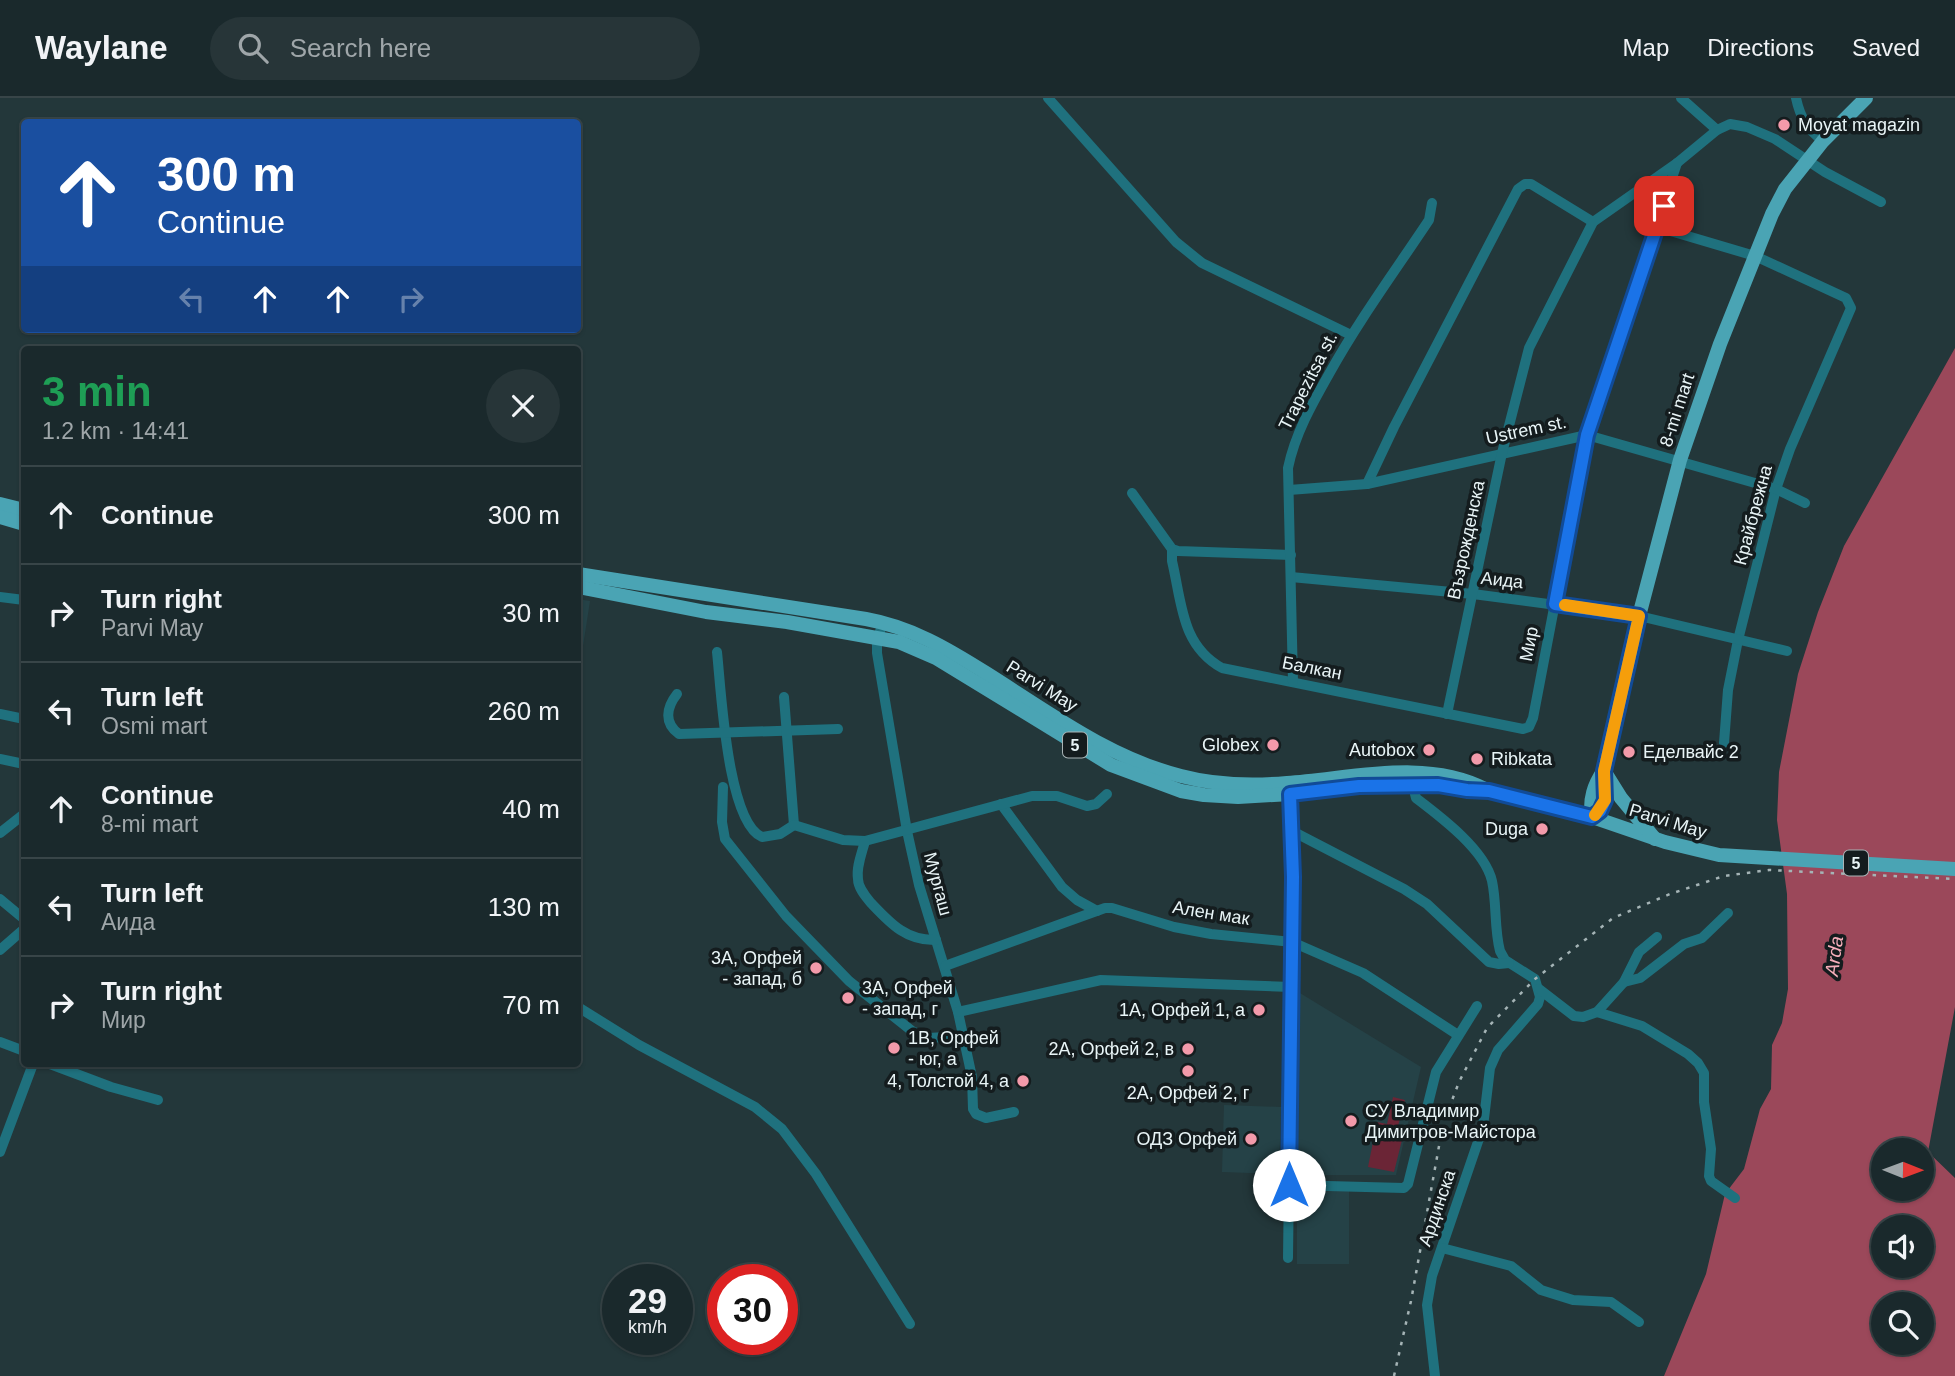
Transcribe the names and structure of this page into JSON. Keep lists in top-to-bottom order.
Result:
{
  "streets": {
    "main road": ["8-mi mart", "Parvi May", "5"],
    "street": [
      "Trapezitsa st.",
      "Ustrem st.",
      "Крайбрежна",
      "Възрожденска",
      "Аида",
      "Мир",
      "Балкан",
      "Мургаш",
      "Ален мак",
      "Ардинска"
    ]
  },
  "crossings": [
    ["Trapezitsa st.", "Ustrem st."],
    ["Trapezitsa st.", "Аида"],
    ["Trapezitsa st.", "Балкан"],
    ["8-mi mart", "Ustrem st."],
    ["8-mi mart", "Крайбрежна"],
    ["8-mi mart", "Аида"],
    ["Ustrem st.", "Крайбрежна"],
    ["Ustrem st.", "Възрожденска"],
    ["Ustrem st.", "Мир"],
    ["Крайбрежна", "Аида"],
    ["Възрожденска", "Аида"],
    ["Възрожденска", "Балкан"],
    ["Аида", "Мир"],
    ["Мир", "Балкан"],
    ["Parvi May", "Мургаш"],
    ["Мургаш", "Ален мак"]
  ],
  "water": ["Arda"],
  "places": [
    "Moyat magazin",
    "Globex",
    "Autobox",
    "Еделвайс 2",
    "Ribkata",
    "Duga",
    "3А, Орфей - запад, б",
    "3А, Орфей - запад, г",
    "1А, Орфей 1, а",
    "1В, Орфей - юг, а",
    "2А, Орфей 2, в",
    "2А, Орфей 2, г",
    "4, Толстой 4, а",
    "СУ Владимир Димитров-Майстора",
    "ОДЗ Орфей"
  ],
  "north": "right",
  "page": {
    "header": "Waylane",
    "search": "Search here",
    "nav": ["Map", "Directions", "Saved"],
    "turn": ["300 m", "Continue"],
    "heading": ["3 min", "1.2 km · 14:41"],
    "list": [
      {
        "name": "Continue",
        "value": "300 m"
      },
      {
        "name": "Turn right",
        "note": "Parvi May",
        "value": "30 m"
      },
      {
        "name": "Turn left",
        "note": "Osmi mart",
        "value": "260 m"
      },
      {
        "name": "Continue",
        "note": "8-mi mart",
        "value": "40 m"
      },
      {
        "name": "Turn left",
        "note": "Аида",
        "value": "130 m"
      },
      {
        "name": "Turn right",
        "note": "Мир",
        "value": "70 m"
      }
    ],
    "speed": "29 km/h",
    "limit": "30"
  }
}
